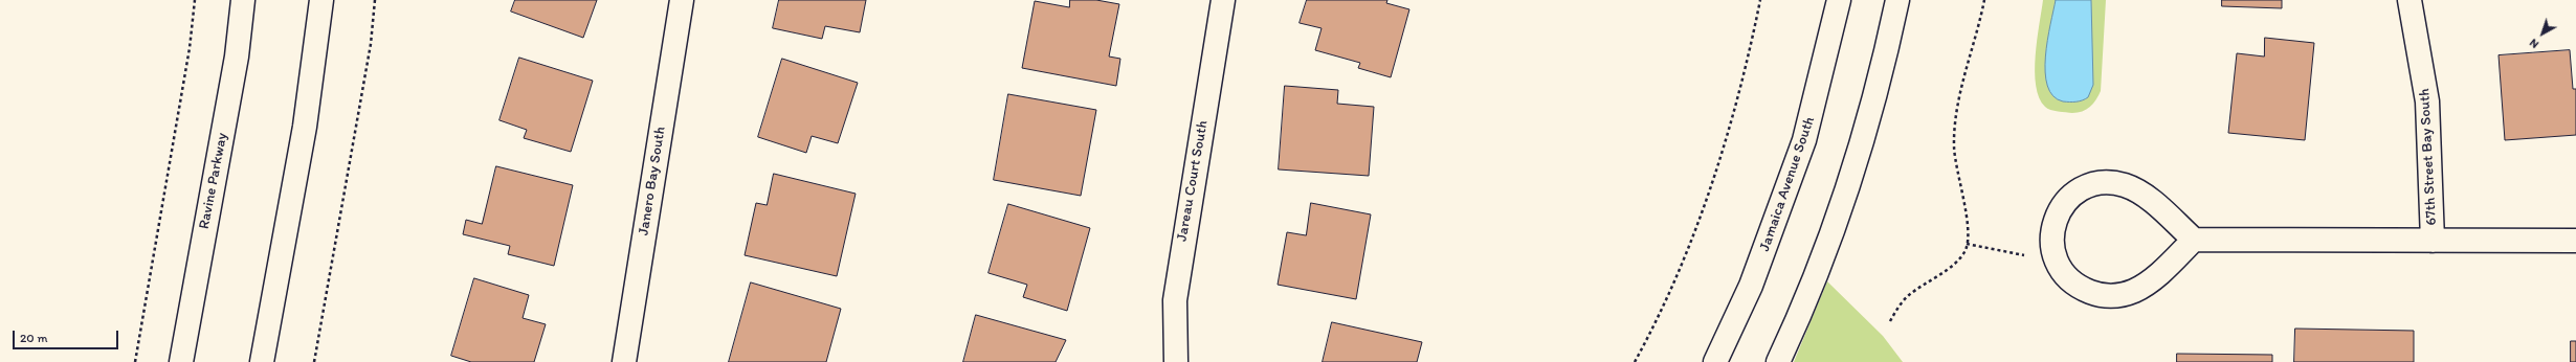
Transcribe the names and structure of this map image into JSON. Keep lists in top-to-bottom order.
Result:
{
  "streets": {
    "street": [
      "67th Street Bay South",
      "Ravine Parkway",
      "Janero Bay South",
      "Jareau Court South",
      "Jamaica Avenue South"
    ]
  },
  "scale_bar": "20 m",
  "north": "bottom left"
}
